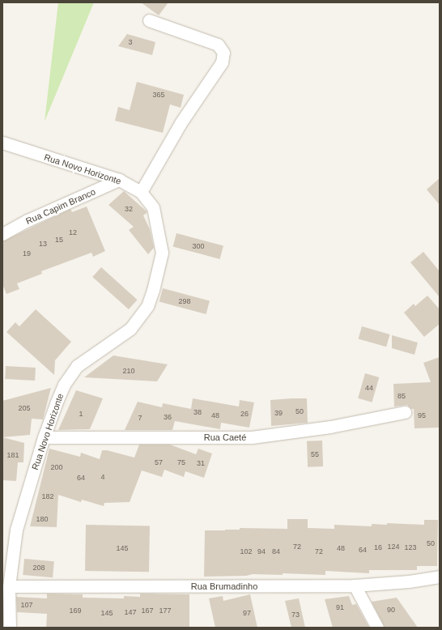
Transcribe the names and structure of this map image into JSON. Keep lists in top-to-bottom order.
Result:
{
  "streets": {
    "street": [
      "Rua Novo Horizonte",
      "Rua Capim Branco",
      "Rua Caeté",
      "Rua Brumadinho"
    ]
  },
  "crossings": [
    ["Rua Novo Horizonte", "Rua Capim Branco"],
    ["Rua Novo Horizonte", "Rua Caeté"],
    ["Rua Novo Horizonte", "Rua Brumadinho"]
  ],
  "house_numbers": [
    "3",
    "365",
    "32",
    "12",
    "15",
    "13",
    "300",
    "19",
    "298",
    "210",
    "44",
    "85",
    "205",
    "50",
    "38",
    "39",
    "1",
    "26",
    "48",
    "95",
    "36",
    "7",
    "55",
    "181",
    "57",
    "75",
    "31",
    "200",
    "4",
    "64",
    "182",
    "180",
    "50",
    "72",
    "124",
    "16",
    "123",
    "145",
    "48",
    "64",
    "102",
    "94",
    "84",
    "72",
    "208",
    "107",
    "91",
    "90",
    "169",
    "167",
    "177",
    "147",
    "145",
    "97",
    "73"
  ]
}
